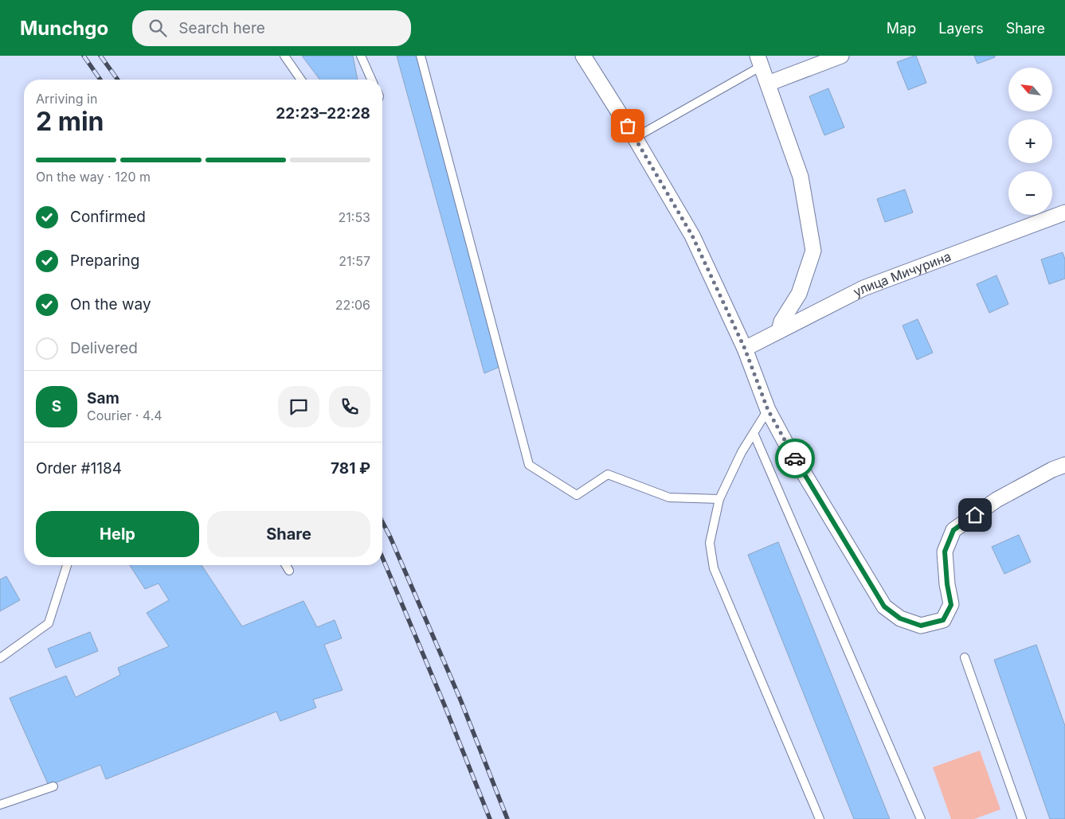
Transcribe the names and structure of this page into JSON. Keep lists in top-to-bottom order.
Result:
{
  "streets": {
    "street": ["улица Мичурина"]
  },
  "north": "top left",
  "page": {
    "header": "Munchgo",
    "search": "Search here",
    "nav": ["Map", "Layers", "Share"],
    "map_buttons": ["+", "−"],
    "heading": ["2 min", "Arriving in", "22:23–22:28"],
    "panel": [
      "Sam",
      "Courier · 4.4",
      "Order #1184",
      "781 ₽"
    ],
    "bar": "On the way · 120 m",
    "list": [
      ["Confirmed", "21:53"],
      ["Preparing", "21:57"],
      ["On the way", "22:06"],
      "Delivered"
    ],
    "round": "S",
    "buttons": ["Help", "Share"]
  }
}
